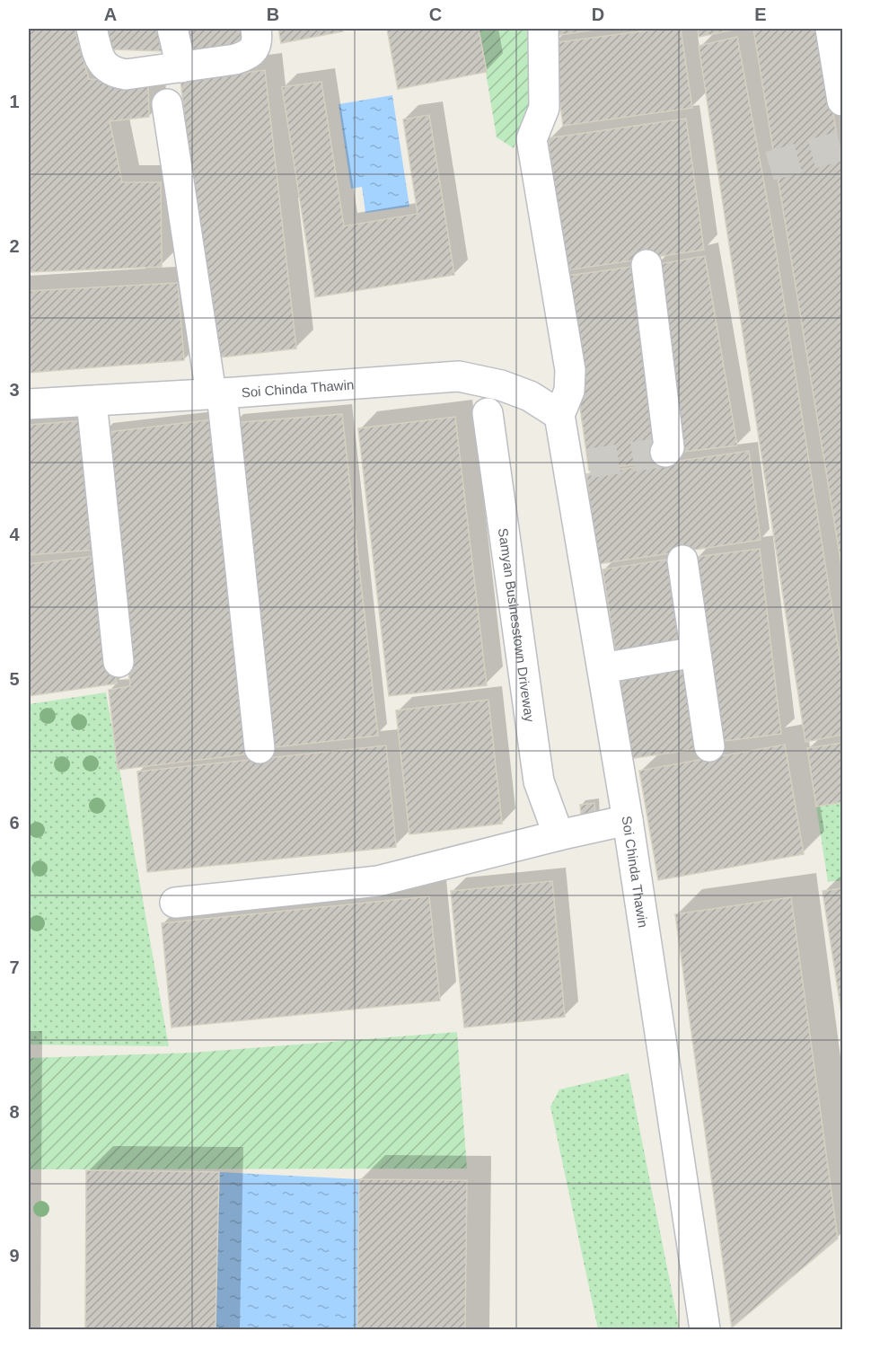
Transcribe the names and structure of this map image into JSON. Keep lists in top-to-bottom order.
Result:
{
  "streets": {
    "street": ["Soi Chinda Thawin", "Samyan Businesstown Driveway"]
  },
  "grid": {
    "columns": [
      "A",
      "B",
      "C",
      "D",
      "E"
    ],
    "rows": [
      "1",
      "2",
      "3",
      "4",
      "5",
      "6",
      "7",
      "8",
      "9"
    ]
  }
}
